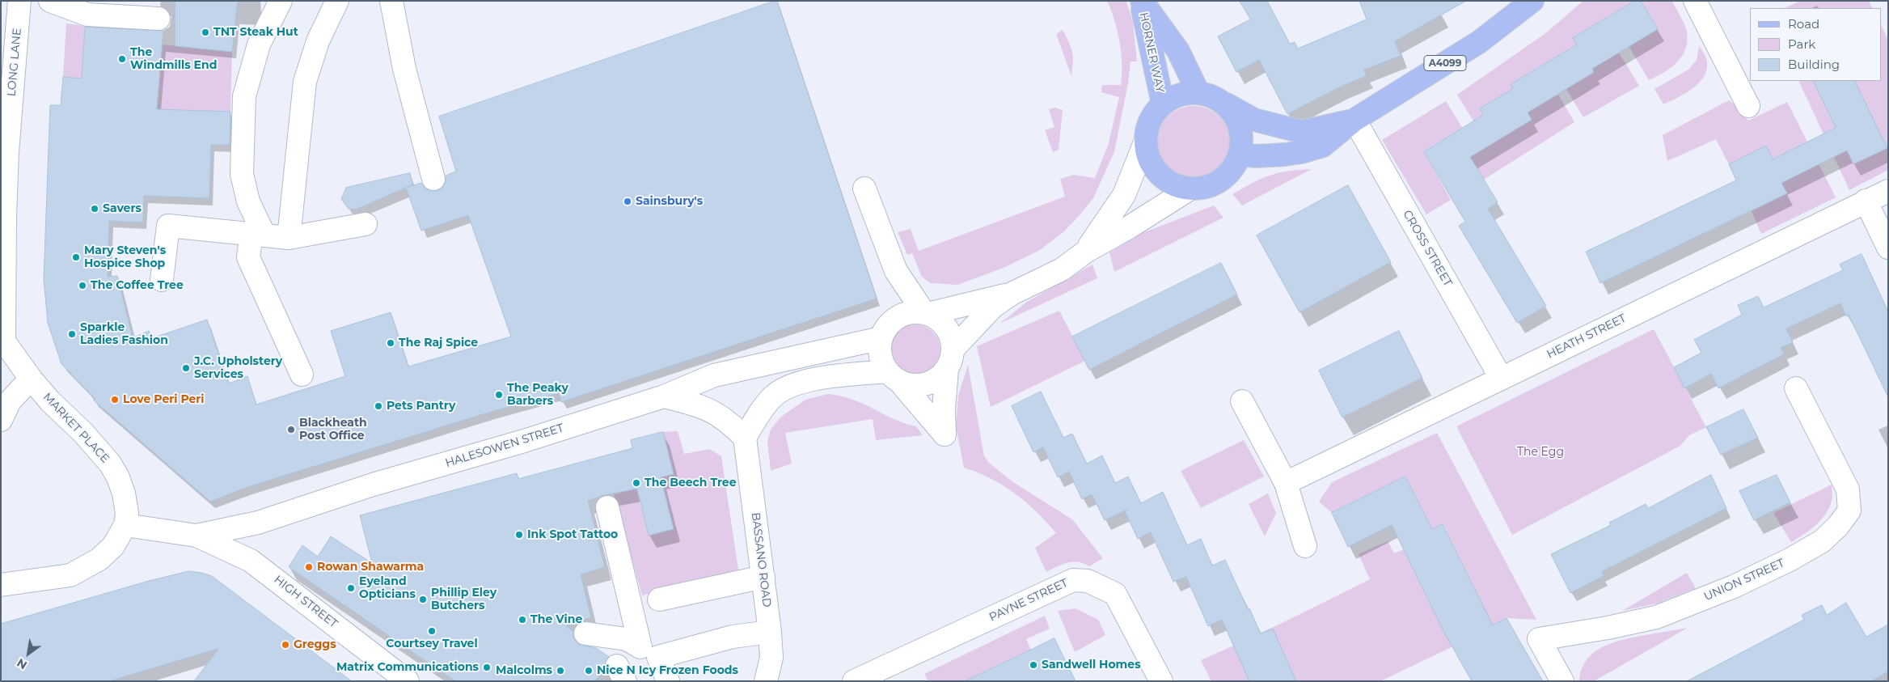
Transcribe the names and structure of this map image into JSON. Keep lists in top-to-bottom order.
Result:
{
  "streets": {
    "main road": ["HORNER WAY", "A4099"],
    "street": [
      "LONG LANE",
      "CROSS STREET",
      "HEATH STREET",
      "MARKET PLACE",
      "HALESOWEN STREET",
      "BASSANO ROAD",
      "UNION STREET",
      "PAYNE STREET",
      "HIGH STREET"
    ]
  },
  "crossings": [
    ["HORNER WAY", "A4099"],
    ["LONG LANE", "MARKET PLACE"],
    ["A4099", "CROSS STREET"],
    ["CROSS STREET", "HEATH STREET"],
    ["MARKET PLACE", "HALESOWEN STREET"],
    ["HALESOWEN STREET", "HIGH STREET"]
  ],
  "parks": ["The Egg"],
  "places": [
    "TNT Steak Hut",
    "The Windmills End",
    "Sainsbury's",
    "Savers",
    "Mary Steven's Hospice Shop",
    "The Coffee Tree",
    "Sparkle Ladies Fashion",
    "The Raj Spice",
    "J.C. Upholstery Services",
    "The Peaky Barbers",
    "Love Peri Peri",
    "Pets Pantry",
    "Blackheath Post Office",
    "The Beech Tree",
    "Ink Spot Tattoo",
    "Rowan Shawarma",
    "Eyeland Opticians",
    "Phillip Eley Butchers",
    "The Vine",
    "Courtsey Travel",
    "Greggs",
    "Sandwell Homes",
    "Matrix Communications",
    "Malcolms",
    "Nice N Icy Frozen Foods"
  ],
  "legend": ["Road", "Park", "Building"],
  "north": "bottom left"
}
